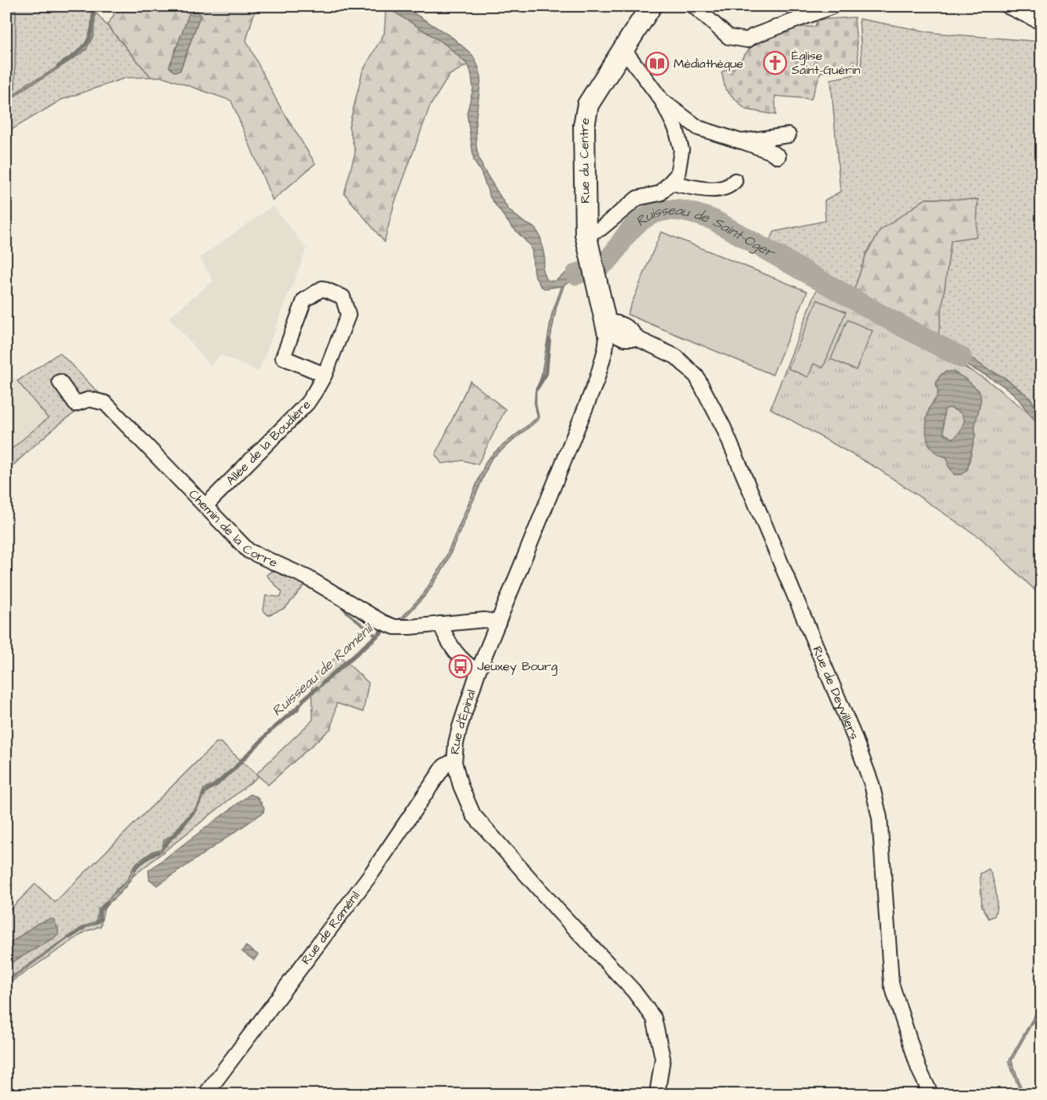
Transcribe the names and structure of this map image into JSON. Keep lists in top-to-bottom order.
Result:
{
  "streets": {
    "street": [
      "Rue du Centre",
      "Allée de la Boudière",
      "Chemin de la Corre",
      "Rue de Deyvillers",
      "Rue d’Épinal",
      "Rue de Raménil"
    ]
  },
  "crossings": [
    ["Rue du Centre", "Rue de Deyvillers"],
    ["Rue du Centre", "Rue d’Épinal"],
    ["Allée de la Boudière", "Chemin de la Corre"],
    ["Chemin de la Corre", "Rue d’Épinal"],
    ["Rue de Deyvillers", "Rue d’Épinal"],
    ["Rue d’Épinal", "Rue de Raménil"]
  ],
  "water": ["Ruisseau de Saint-Oger", "Ruisseau de Raménil"],
  "places": {
    "church": ["Église Saint-Guérin"],
    "library": ["Médiathèque"],
    "bus stop": ["Jeuxey Bourg"]
  }
}
